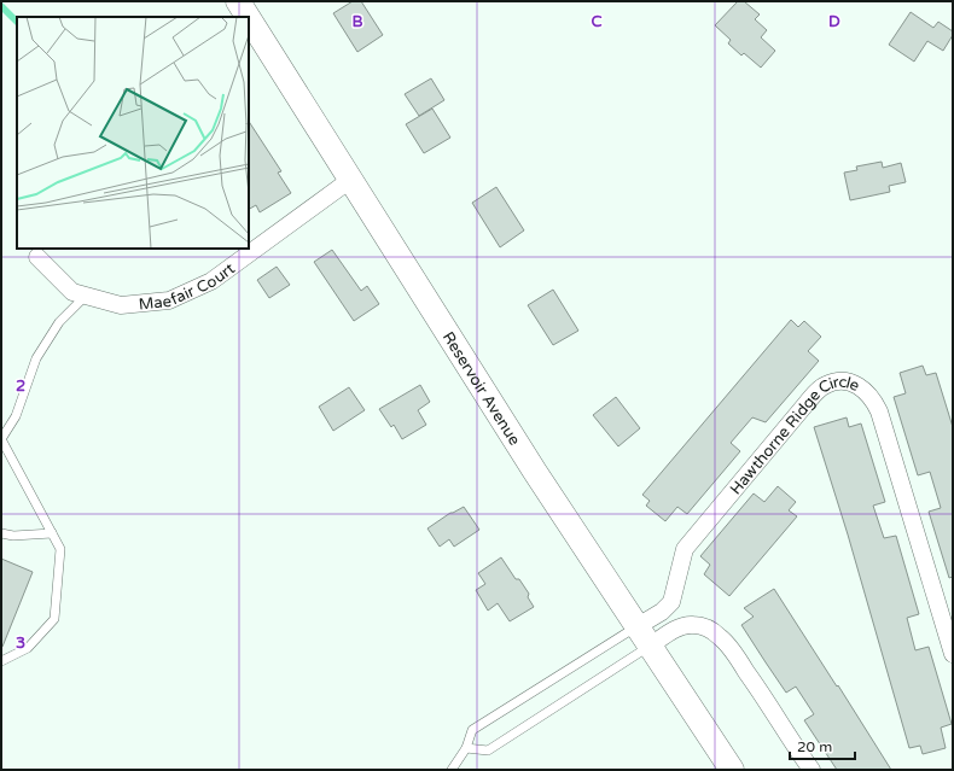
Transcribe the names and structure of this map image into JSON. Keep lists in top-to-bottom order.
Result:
{
  "streets": {
    "main road": ["Reservoir Avenue"],
    "street": ["Maefair Court", "Hawthorne Ridge Circle"]
  },
  "crossings": [
    ["Maefair Court", "Reservoir Avenue"],
    ["Reservoir Avenue", "Hawthorne Ridge Circle"]
  ],
  "scale_bar": "20 m",
  "grid": {
    "columns": ["B", "C", "D"],
    "rows": ["2", "3"]
  }
}
